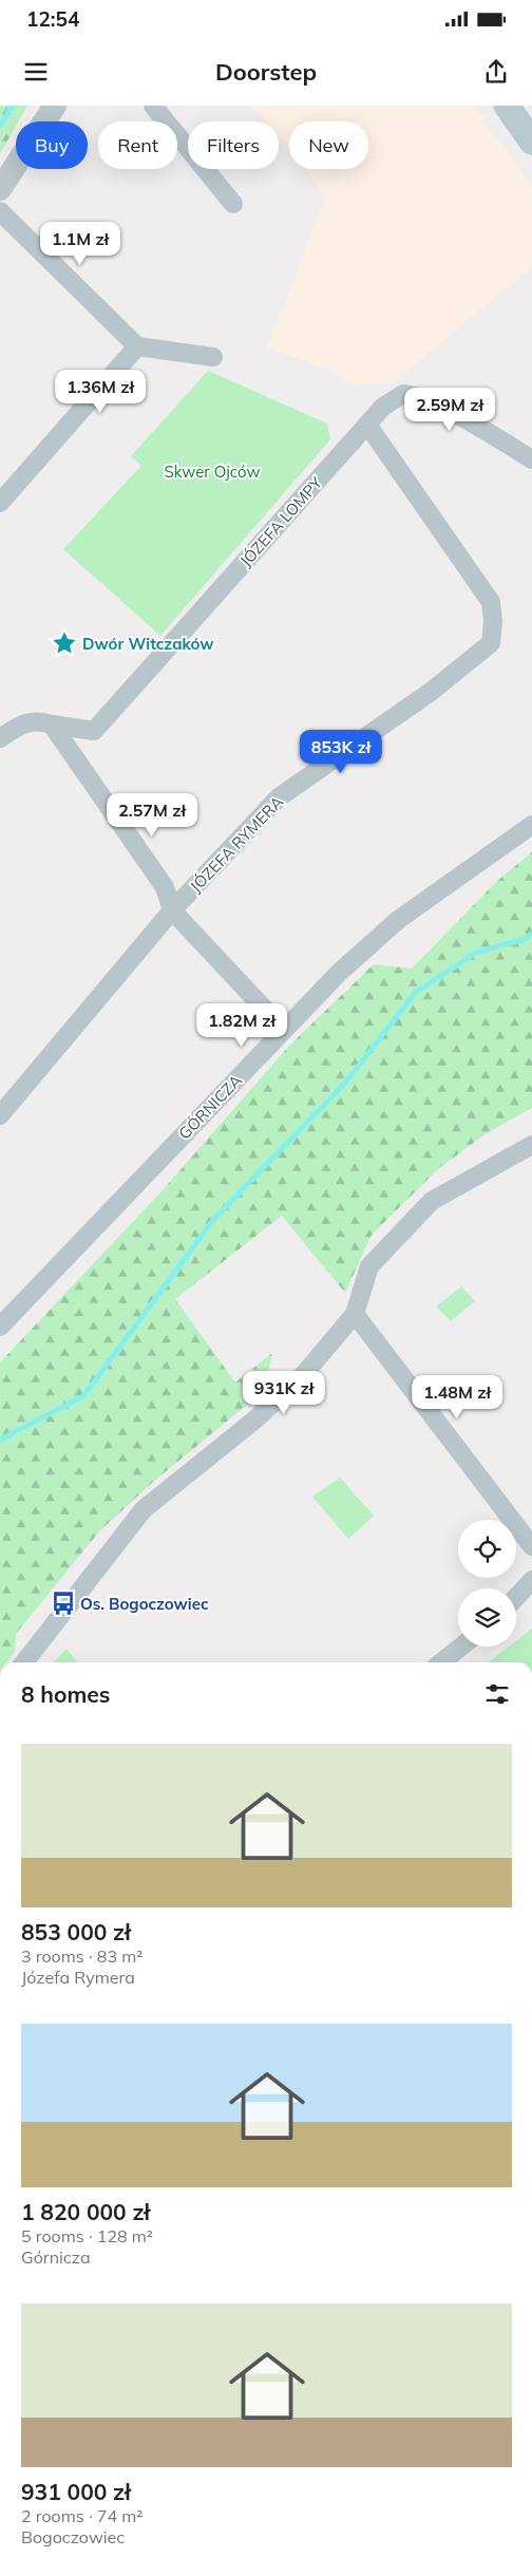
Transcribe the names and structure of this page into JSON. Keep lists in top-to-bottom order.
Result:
{
  "streets": {
    "street": ["JÓZEFA LOMPY", "JÓZEFA RYMERA", "GÓRNICZA"]
  },
  "crossings": [
    ["JÓZEFA LOMPY", "JÓZEFA RYMERA"]
  ],
  "parks": ["Skwer Ojców"],
  "places": {
    "place": ["Dwór Witczaków"],
    "bus stop": ["Os. Bogoczowiec"]
  },
  "page": {
    "status": "12:54",
    "header": "Doorstep",
    "chip": [
      "Buy",
      "Rent",
      "Filters",
      "New"
    ],
    "price": [
      "1.1M zł",
      "1.36M zł",
      "2.59M zł",
      "853K zł",
      "2.57M zł",
      "1.82M zł",
      "931K zł",
      "1.48M zł"
    ],
    "heading": "8 homes",
    "list": [
      {
        "name": "853 000 zł",
        "note": "3 rooms · 83 m² · Józefa Rymera"
      },
      {
        "name": "1 820 000 zł",
        "note": "5 rooms · 128 m² · Górnicza"
      },
      {
        "name": "931 000 zł",
        "note": "2 rooms · 74 m² · Bogoczowiec"
      }
    ]
  }
}
